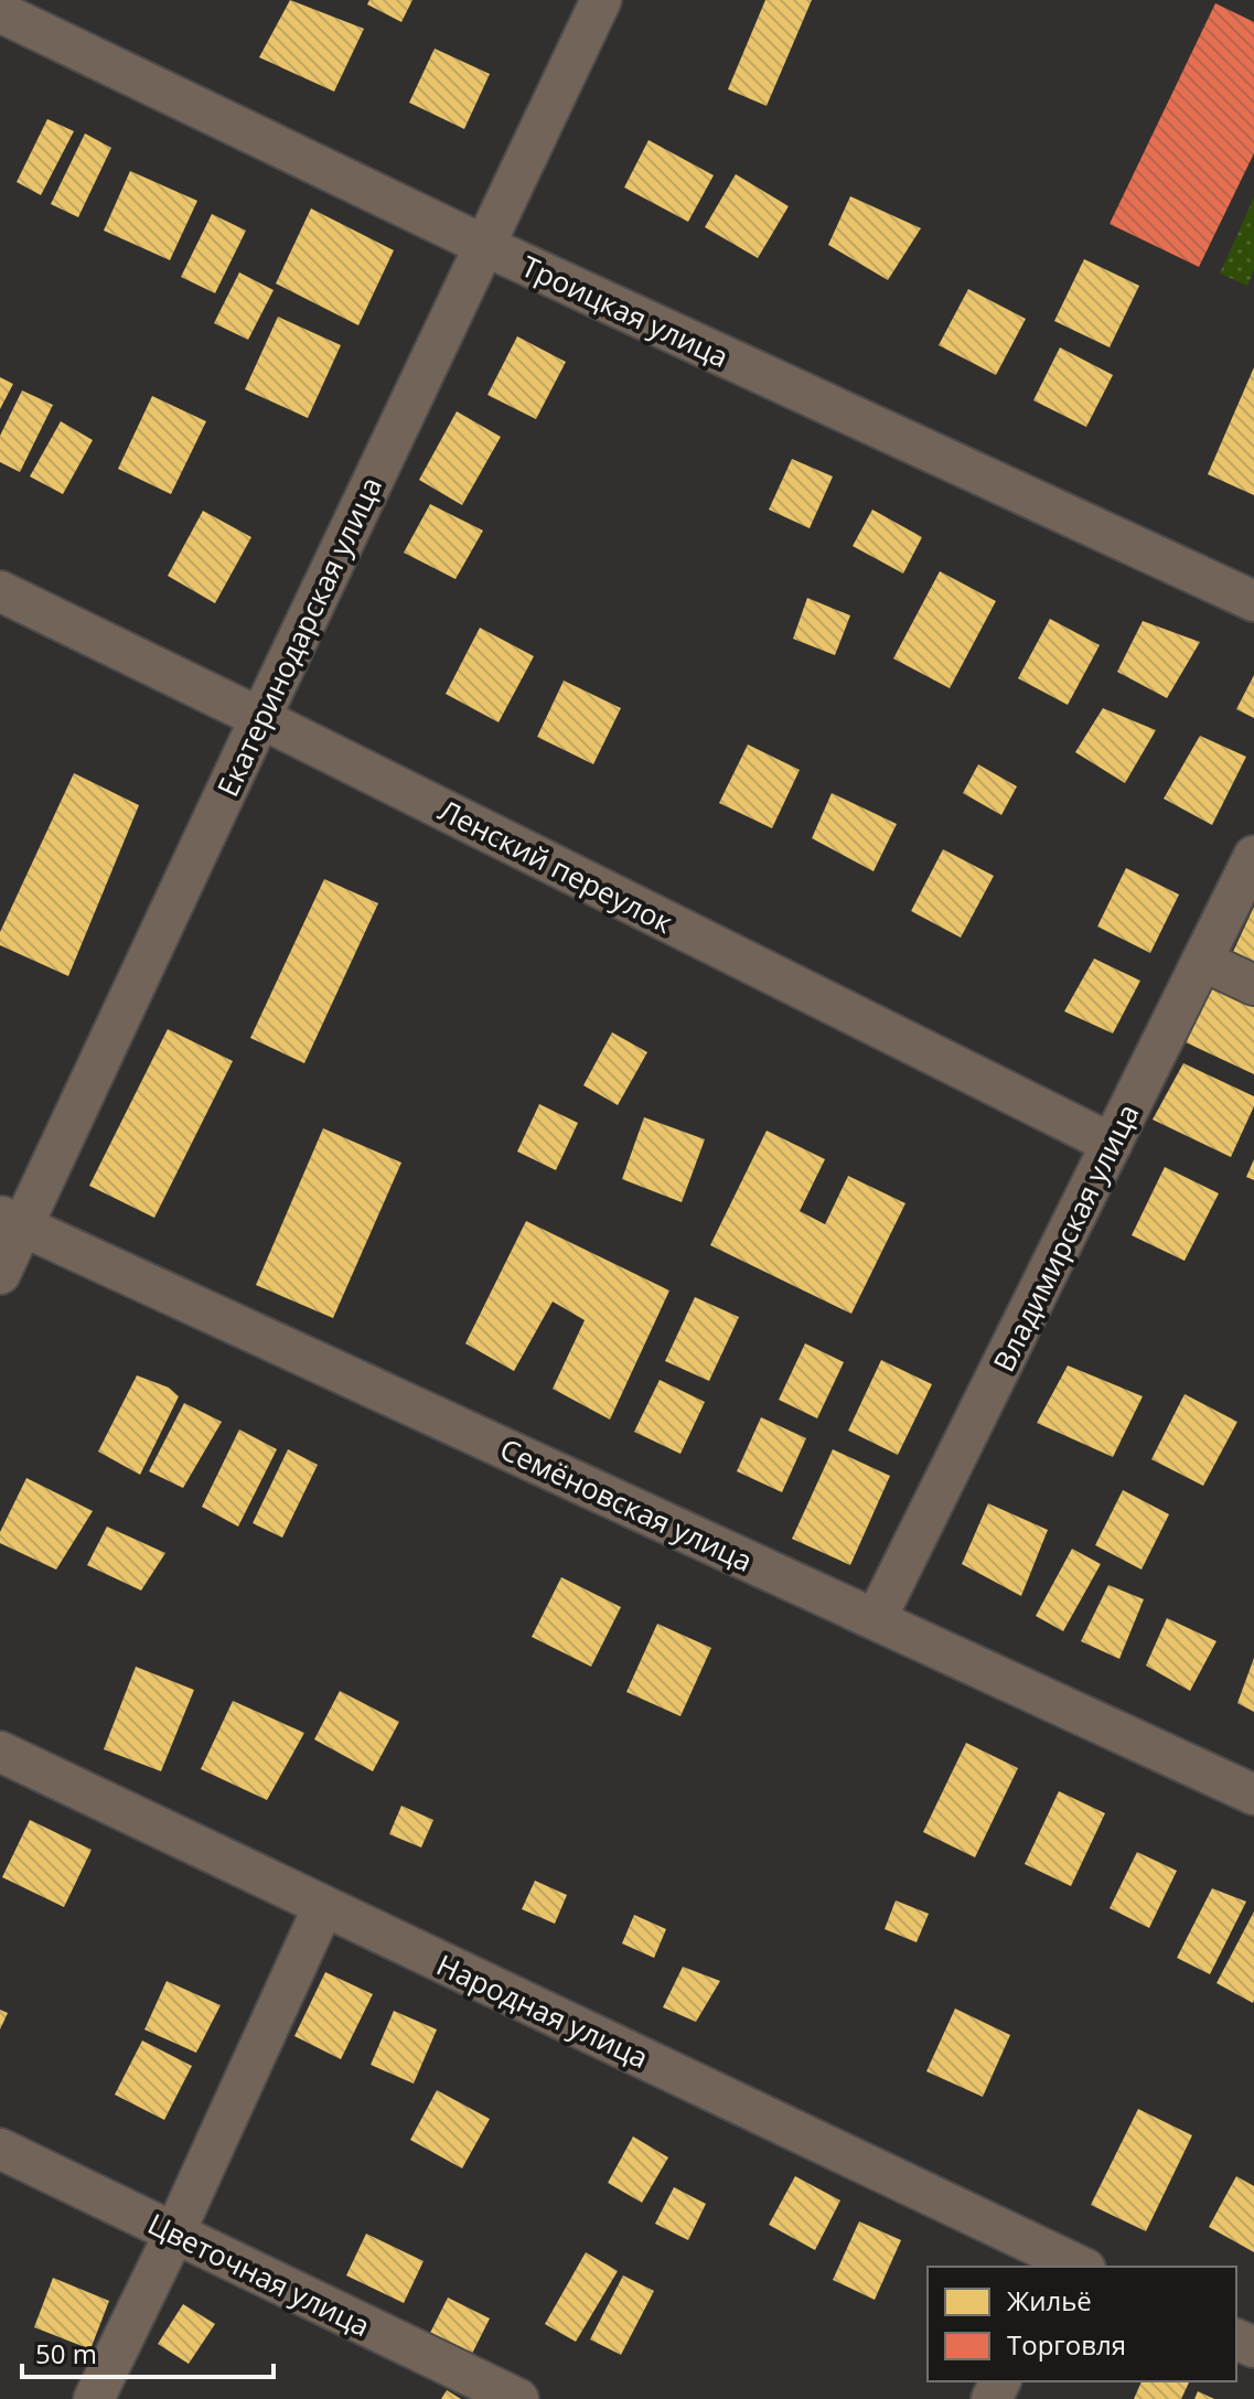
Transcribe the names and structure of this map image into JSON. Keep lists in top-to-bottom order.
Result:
{
  "streets": {
    "street": [
      "Троицкая улица",
      "Екатеринодарская улица",
      "Ленский переулок",
      "Владимирская улица",
      "Семёновская улица",
      "Народная улица",
      "Цветочная улица"
    ]
  },
  "crossings": [
    ["Троицкая улица", "Екатеринодарская улица"],
    ["Екатеринодарская улица", "Ленский переулок"],
    ["Екатеринодарская улица", "Семёновская улица"],
    ["Ленский переулок", "Владимирская улица"],
    ["Владимирская улица", "Семёновская улица"]
  ],
  "legend": ["Жильё", "Торговля"],
  "scale_bar": "50 m"
}
